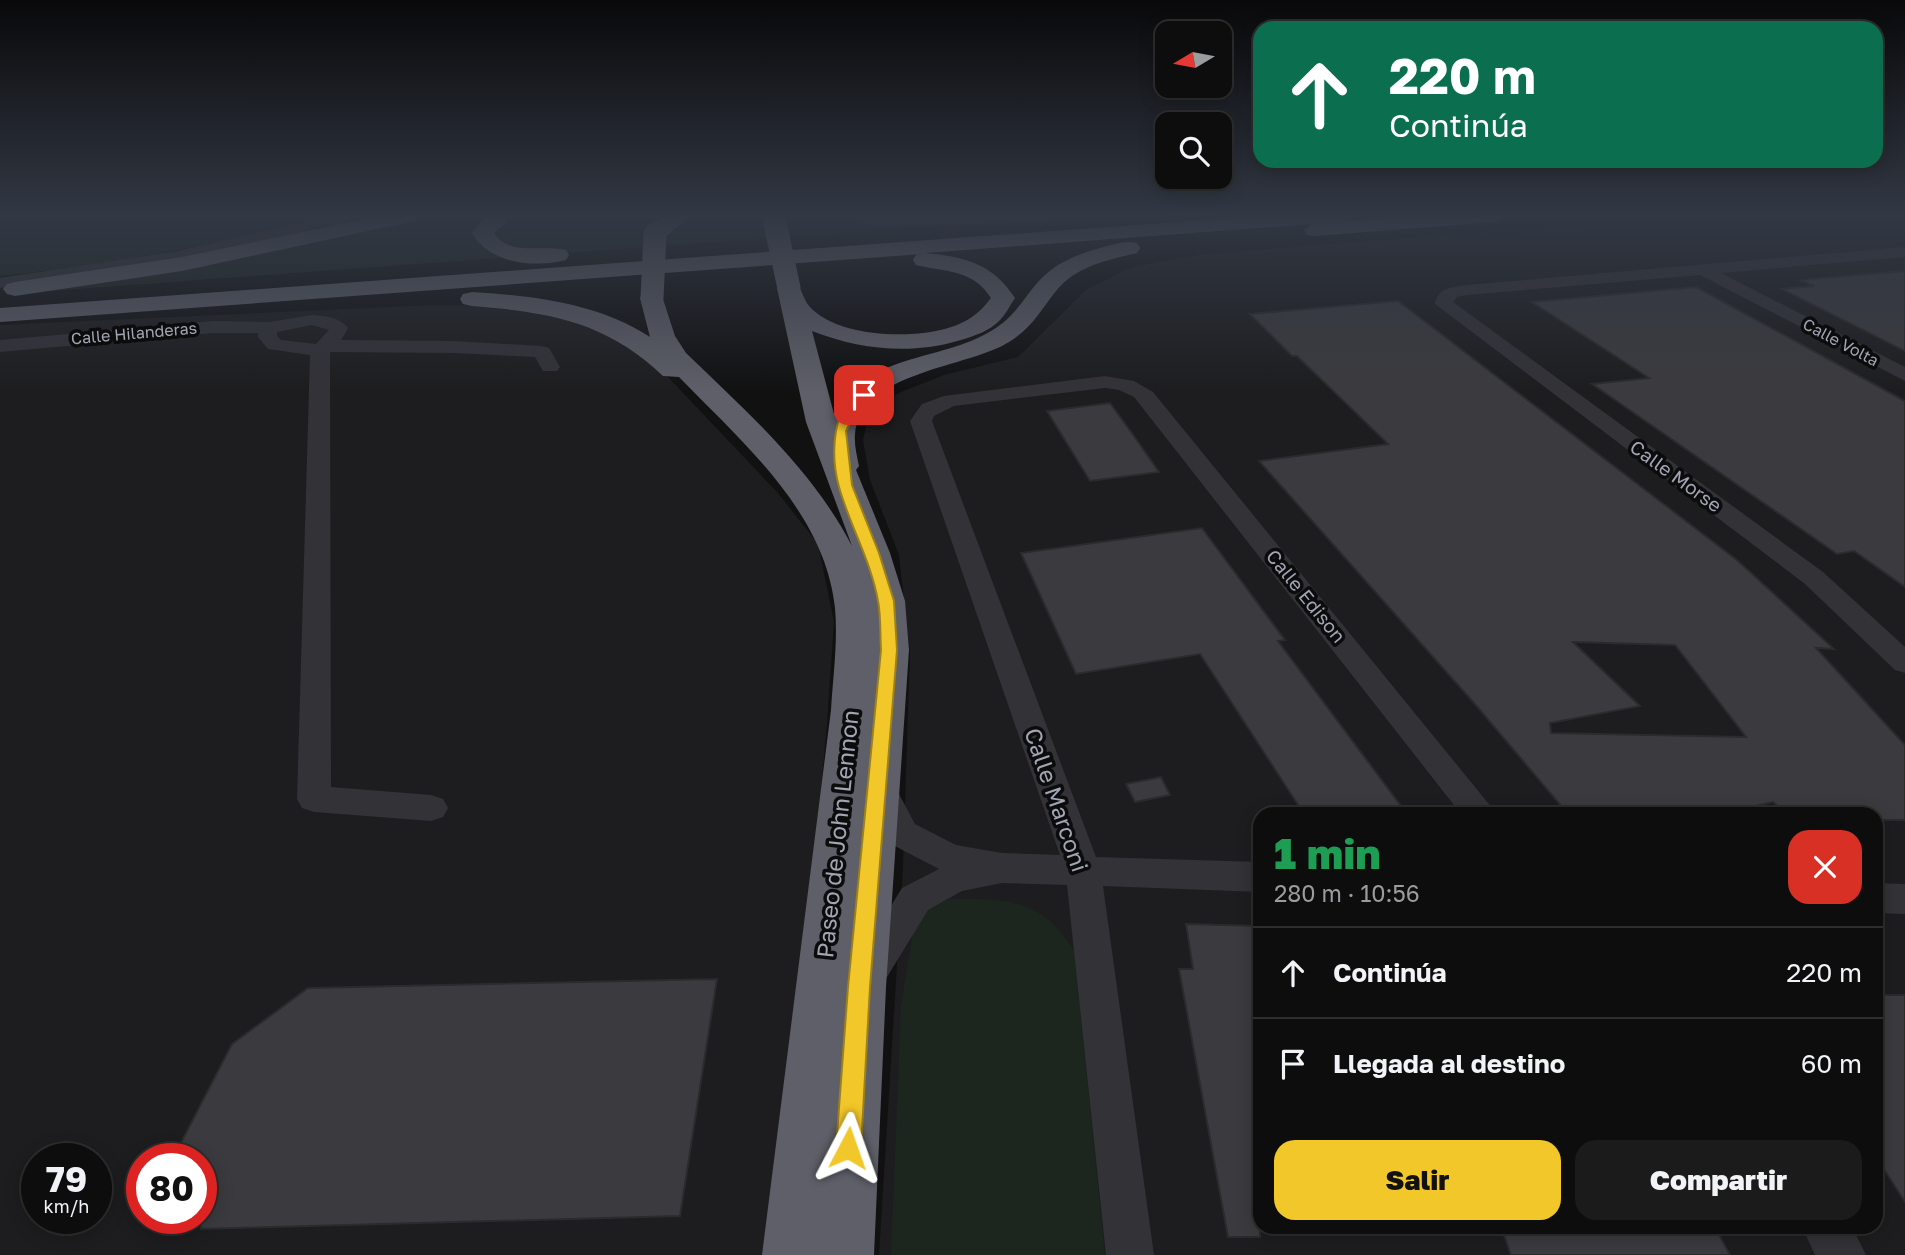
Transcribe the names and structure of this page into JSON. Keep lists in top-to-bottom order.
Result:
{
  "streets": {
    "highway": ["Paseo de John Lennon"],
    "street": [
      "Calle Hilanderas",
      "Calle Volta",
      "Calle Morse",
      "Calle Edison",
      "Calle Marconi"
    ]
  },
  "crossings": [
    ["Calle Edison", "Calle Marconi"]
  ],
  "north": "left",
  "page": {
    "turn": ["220 m", "Continúa"],
    "heading": ["1 min", "280 m · 10:56"],
    "list": [
      {
        "name": "Continúa",
        "value": "220 m"
      },
      {
        "name": "Llegada al destino",
        "value": "60 m"
      }
    ],
    "buttons": ["Salir", "Compartir"],
    "speed": "79 km/h",
    "limit": "80"
  }
}
